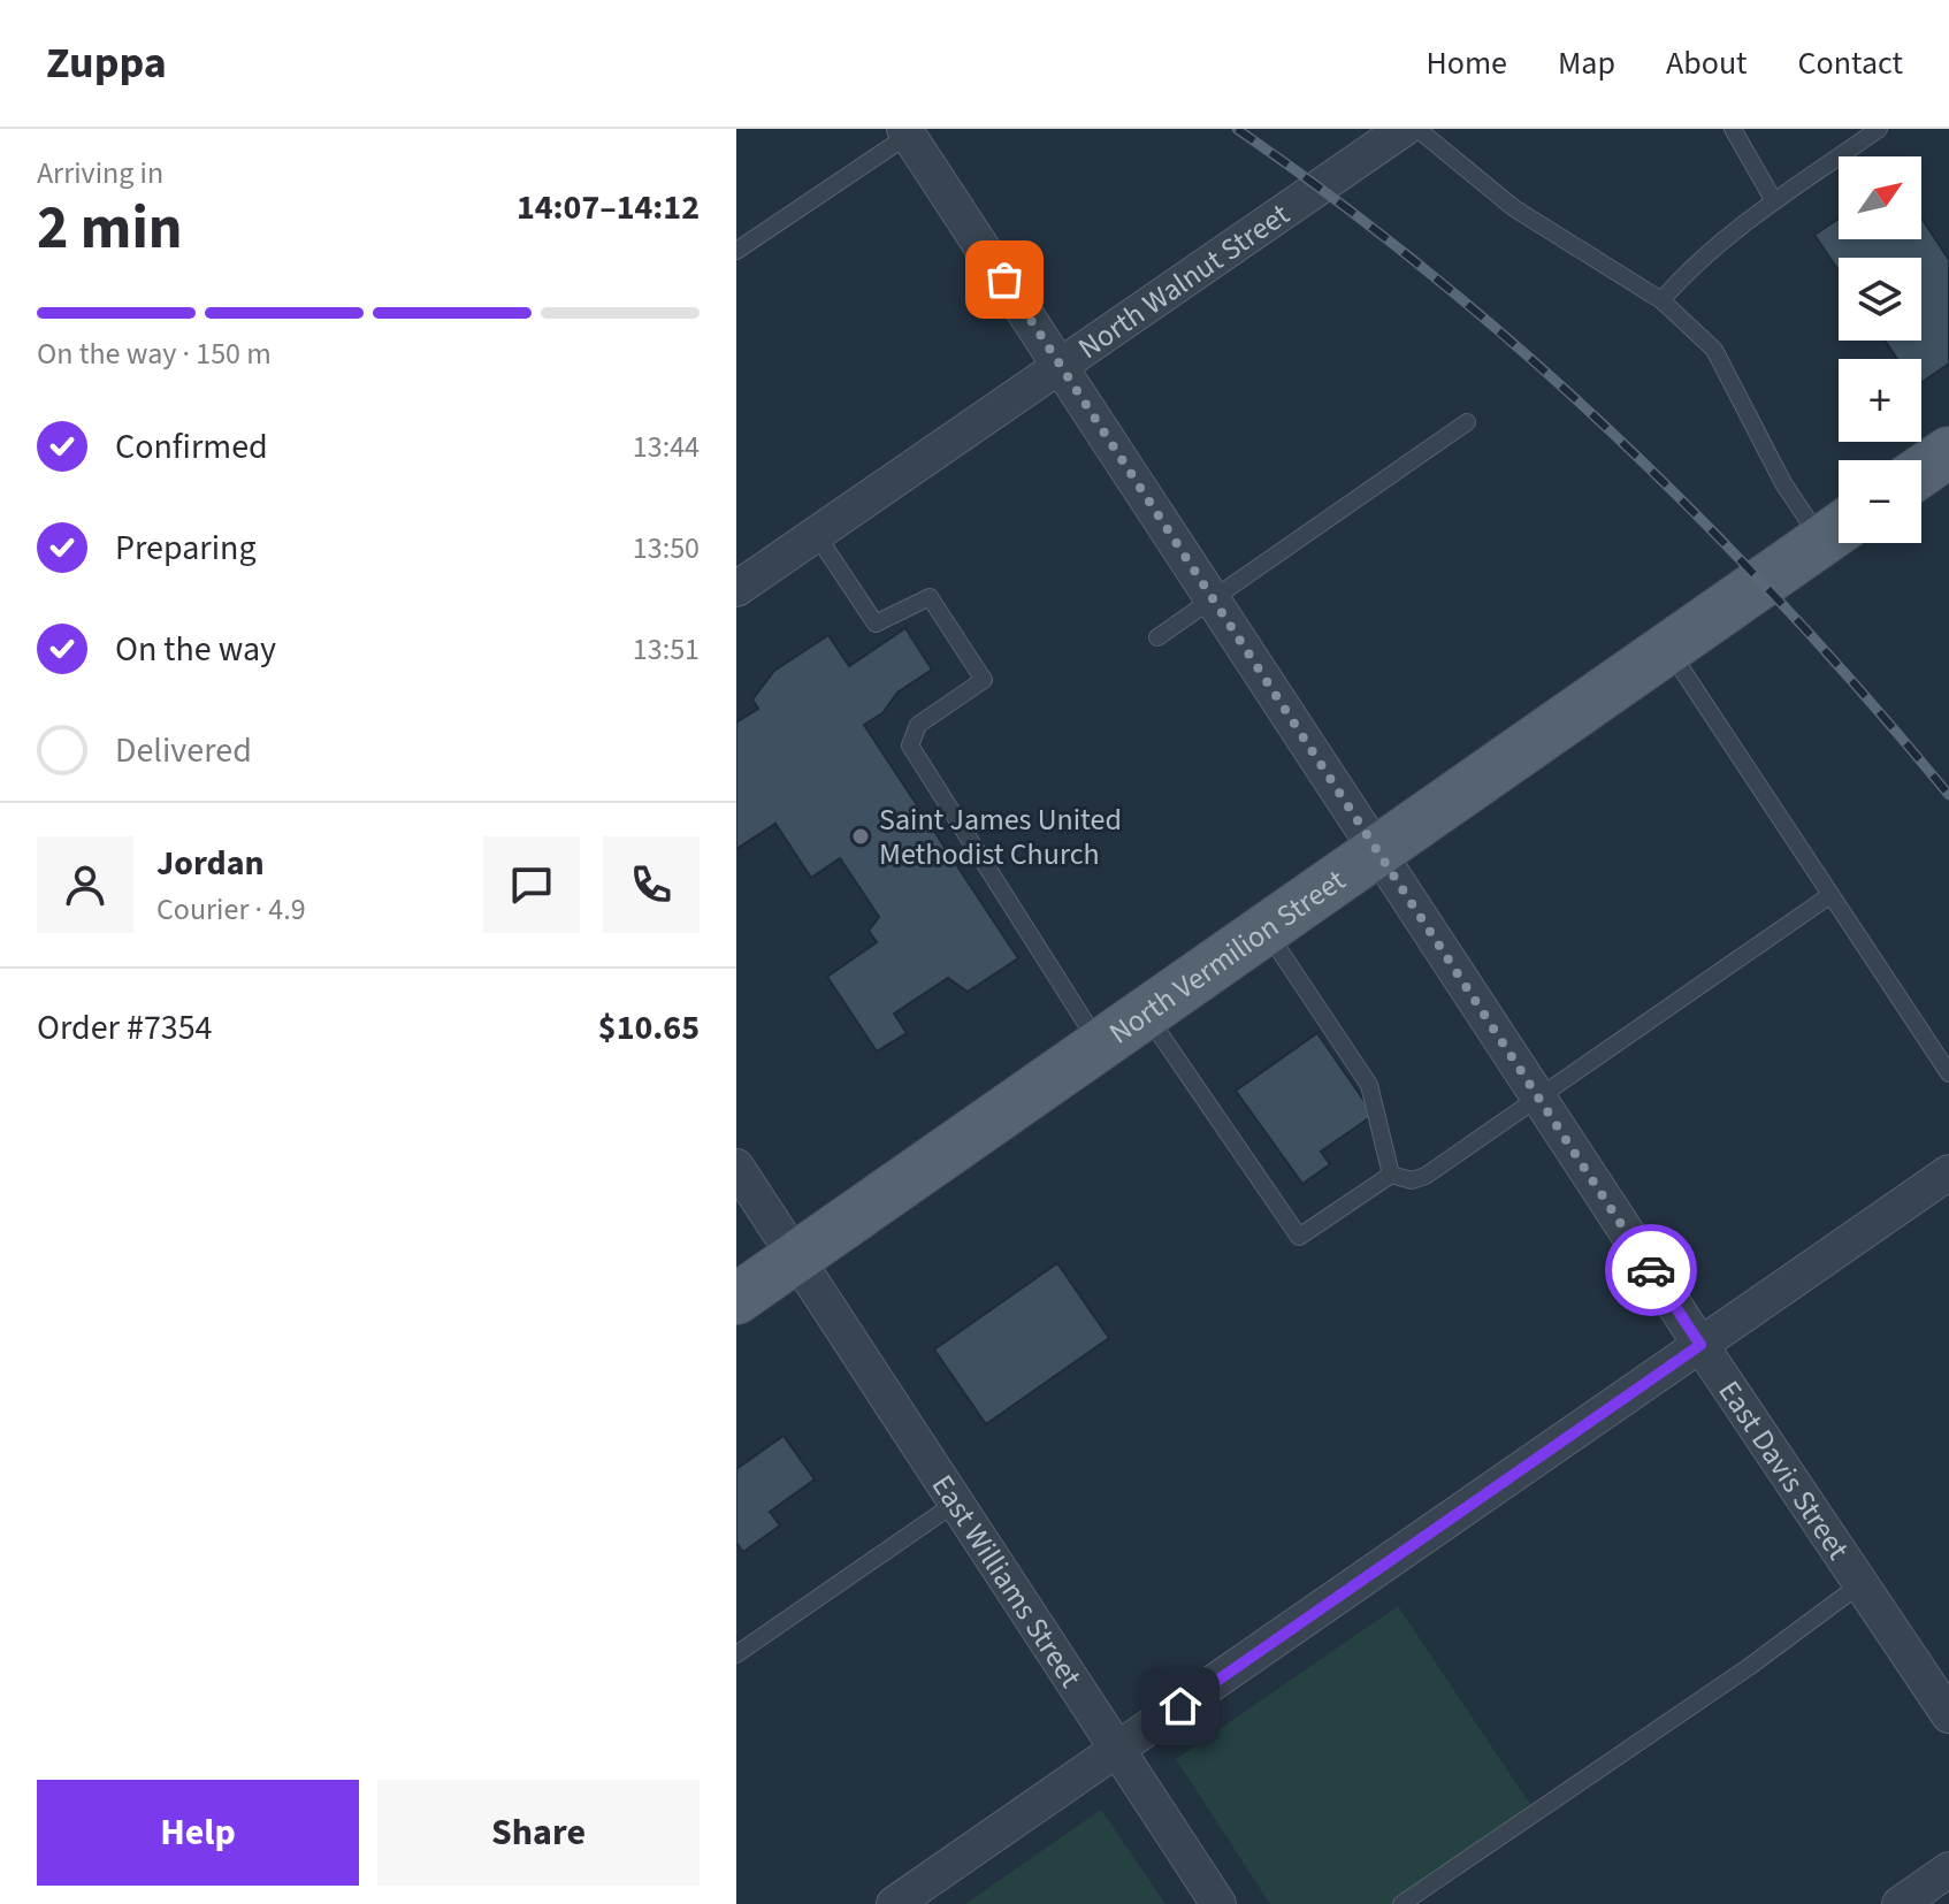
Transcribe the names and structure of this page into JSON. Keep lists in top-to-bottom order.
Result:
{
  "streets": {
    "main road": ["North Vermilion Street"],
    "street": ["North Walnut Street", "East Davis Street", "East Williams Street"]
  },
  "crossings": [
    ["North Walnut Street", "East Davis Street"],
    ["North Vermilion Street", "East Davis Street"],
    ["North Vermilion Street", "East Williams Street"]
  ],
  "places": ["Saint James United Methodist Church"],
  "north": "top right",
  "page": {
    "header": "Zuppa",
    "nav": [
      "Home",
      "Map",
      "About",
      "Contact"
    ],
    "heading": ["2 min", "Arriving in", "14:07–14:12"],
    "panel": [
      "Jordan",
      "Courier · 4.9",
      "Order #7354",
      "$10.65"
    ],
    "map_buttons": ["+", "−"],
    "bar": "On the way · 150 m",
    "list": [
      ["Confirmed", "13:44"],
      ["Preparing", "13:50"],
      ["On the way", "13:51"],
      "Delivered"
    ],
    "buttons": ["Help", "Share"]
  }
}
